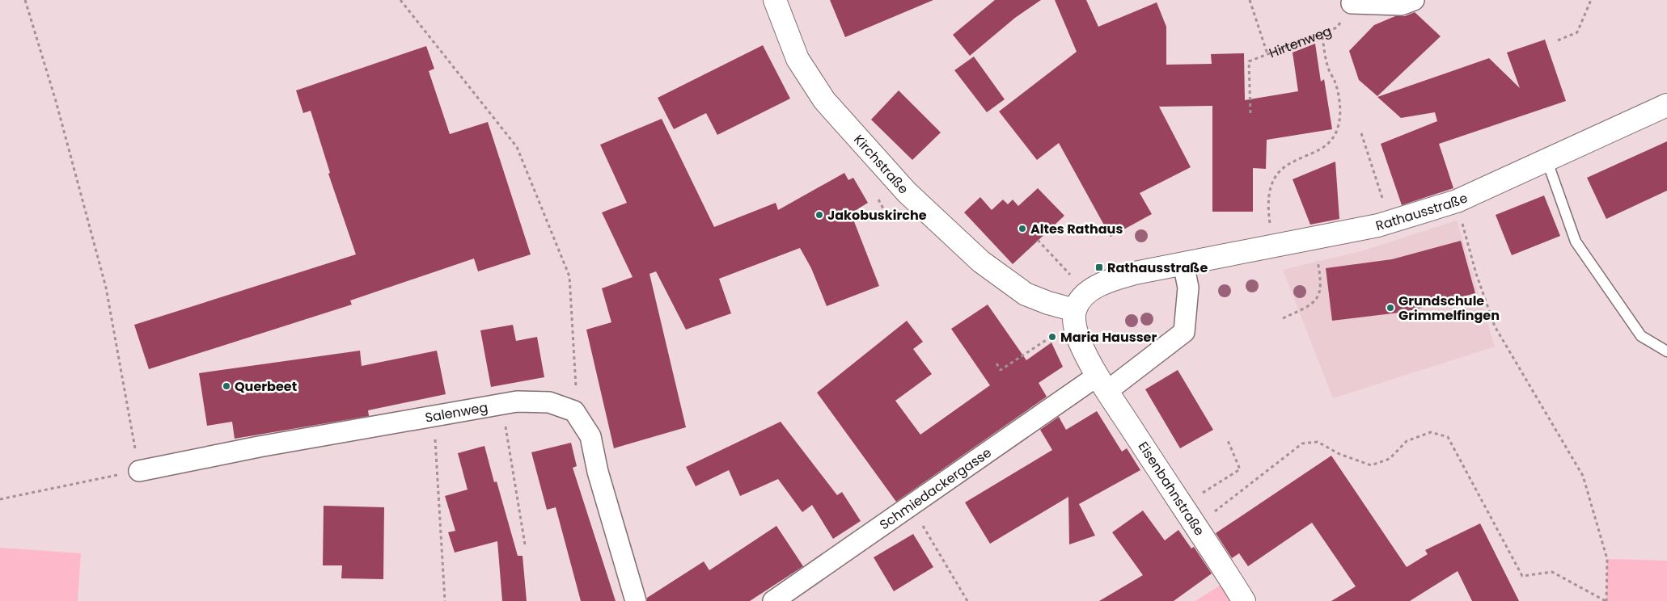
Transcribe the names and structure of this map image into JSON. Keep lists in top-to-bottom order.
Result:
{
  "streets": {
    "street": [
      "Kirchstraße",
      "Rathausstraße",
      "Salenweg",
      "Schmiedackergasse",
      "Eisenbahnstraße"
    ],
    "path": ["Hirtenweg"]
  },
  "crossings": [
    ["Kirchstraße", "Rathausstraße"],
    ["Rathausstraße", "Schmiedackergasse"],
    ["Schmiedackergasse", "Eisenbahnstraße"]
  ],
  "places": {
    "other": [
      "Jakobuskirche",
      "Altes Rathaus",
      "Grundschule Grimmelfingen",
      "Maria Hausser",
      "Querbeet"
    ],
    "transit": ["Rathausstraße"]
  }
}
